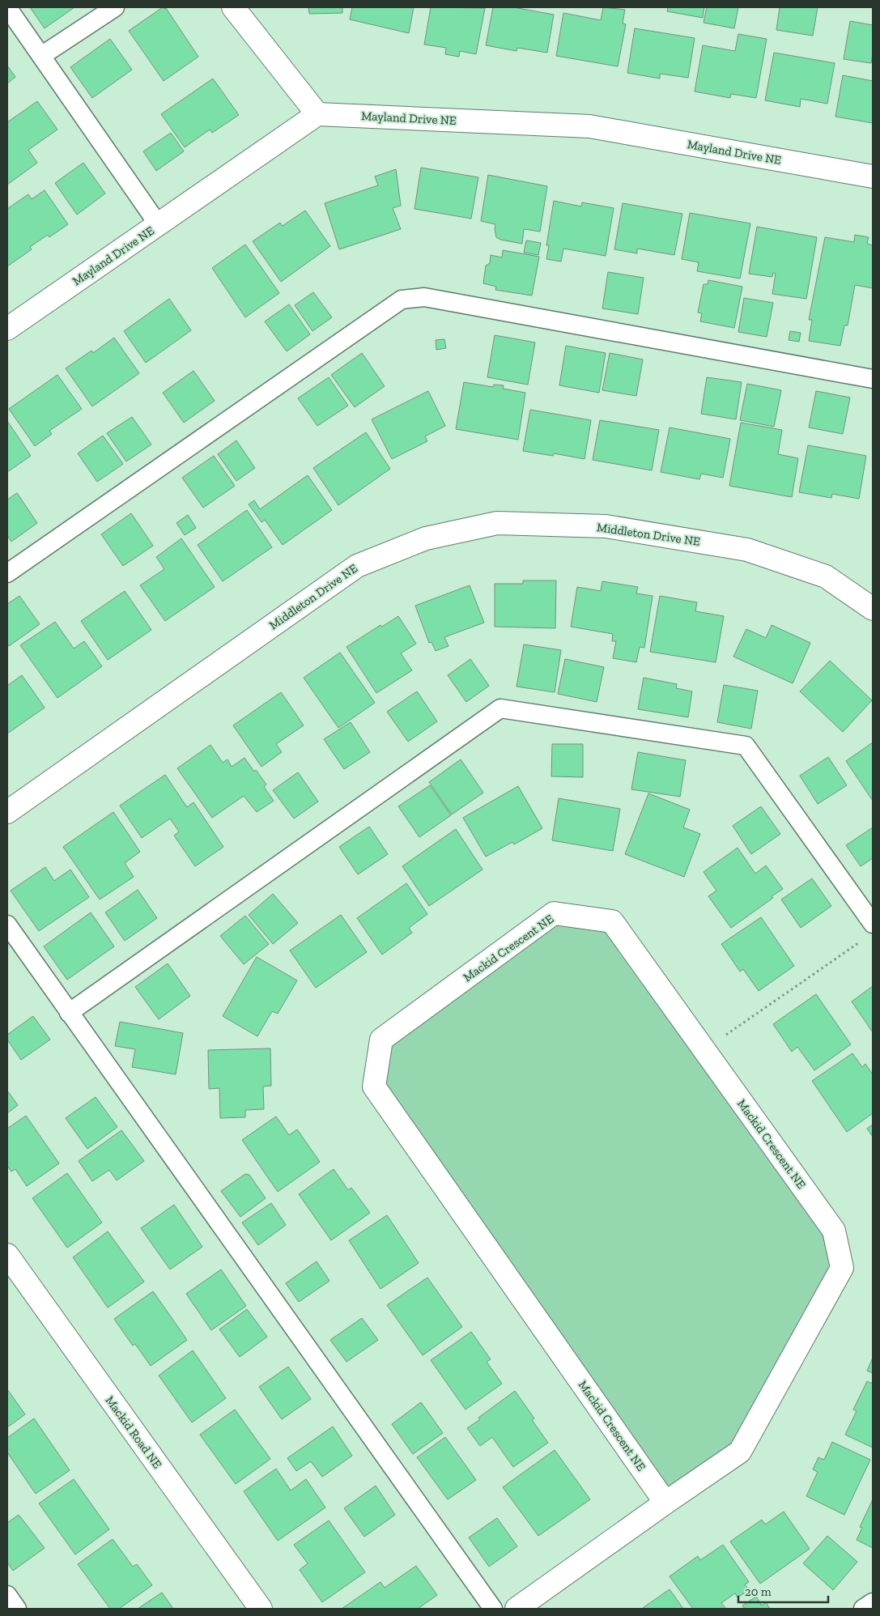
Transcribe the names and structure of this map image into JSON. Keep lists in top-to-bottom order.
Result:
{
  "streets": {
    "street": [
      "Mayland Drive NE",
      "Middleton Drive NE",
      "Mackid Crescent NE",
      "Mackid Road NE"
    ]
  },
  "scale_bar": "20 m"
}
